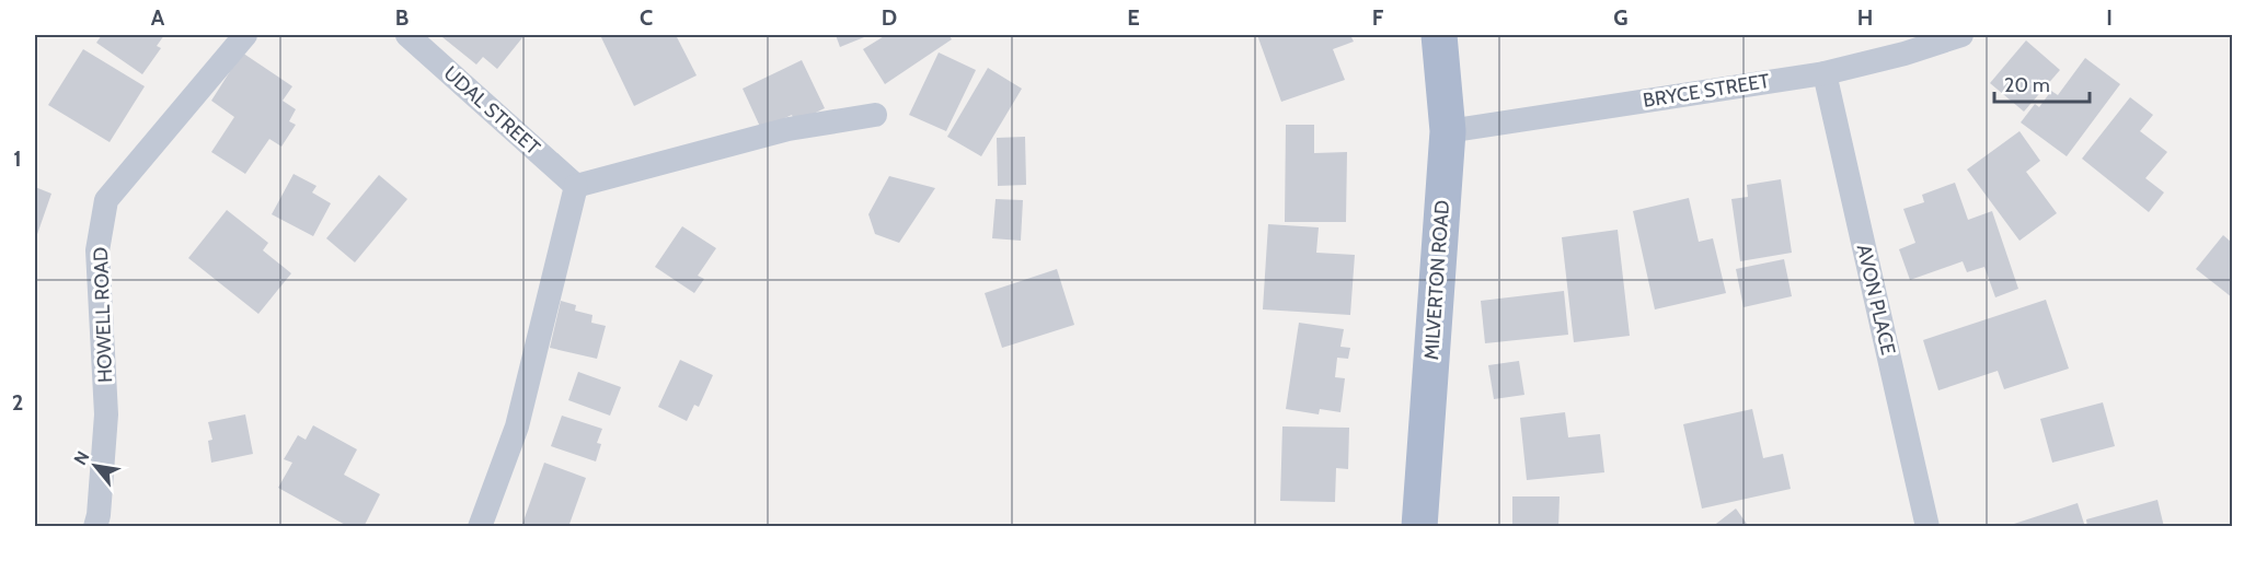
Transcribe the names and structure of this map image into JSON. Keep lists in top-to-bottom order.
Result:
{
  "streets": {
    "main road": ["MILVERTON ROAD"],
    "street": [
      "BRYCE STREET",
      "UDAL STREET",
      "AVON PLACE",
      "HOWELL ROAD"
    ]
  },
  "crossings": [
    ["BRYCE STREET", "MILVERTON ROAD"],
    ["BRYCE STREET", "AVON PLACE"]
  ],
  "scale_bar": "20 m",
  "north": "top left",
  "grid": {
    "columns": [
      "A",
      "B",
      "C",
      "D",
      "E",
      "F",
      "G",
      "H",
      "I"
    ],
    "rows": ["1", "2"]
  }
}
